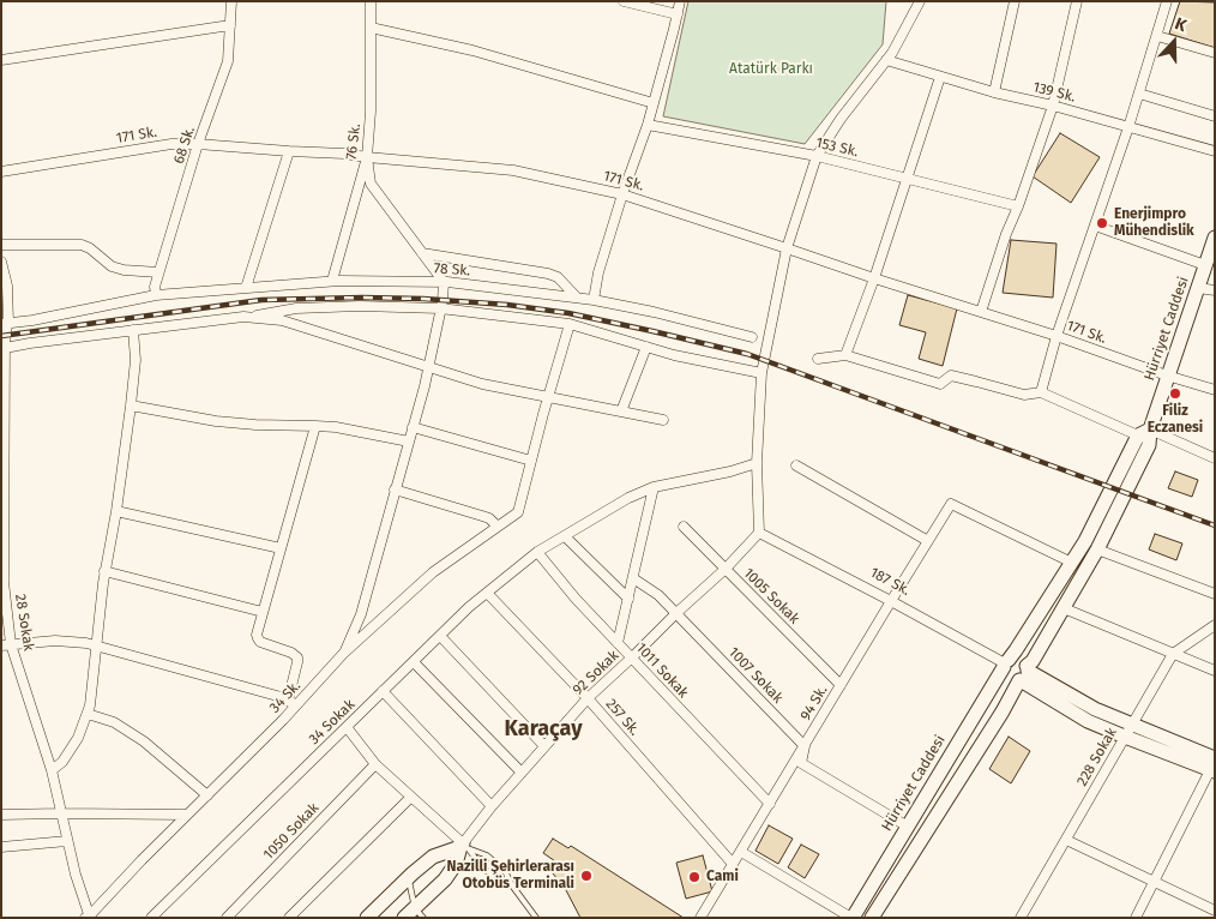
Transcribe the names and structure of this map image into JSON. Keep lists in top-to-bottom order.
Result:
{
  "streets": {
    "main road": ["Hürriyet Caddesi"],
    "street": [
      "139 Sk.",
      "171 Sk.",
      "76 Sk.",
      "68 Sk.",
      "153 Sk.",
      "78 Sk.",
      "187 Sk.",
      "1005 Sokak",
      "28 Sokak",
      "1011 Sokak",
      "92 Sokak",
      "1007 Sokak",
      "34 Sk.",
      "94 Sk.",
      "257 Sk.",
      "34 Sokak",
      "228 Sokak",
      "1050 Sokak"
    ]
  },
  "crossings": [
    ["171 Sk.", "76 Sk."],
    ["171 Sk.", "68 Sk."],
    ["171 Sk.", "Hürriyet Caddesi"],
    ["76 Sk.", "78 Sk."],
    ["68 Sk.", "78 Sk."],
    ["78 Sk.", "28 Sokak"],
    ["Hürriyet Caddesi", "187 Sk."],
    ["Hürriyet Caddesi", "1007 Sokak"],
    ["Hürriyet Caddesi", "94 Sk."],
    ["187 Sk.", "92 Sokak"],
    ["187 Sk.", "94 Sk."],
    ["1005 Sokak", "92 Sokak"],
    ["1005 Sokak", "94 Sk."],
    ["28 Sokak", "34 Sk."],
    ["1011 Sokak", "92 Sokak"],
    ["1011 Sokak", "94 Sk."],
    ["1011 Sokak", "34 Sokak"],
    ["92 Sokak", "1007 Sokak"],
    ["92 Sokak", "257 Sk."],
    ["1007 Sokak", "94 Sk."],
    ["94 Sk.", "257 Sk."],
    ["257 Sk.", "34 Sokak"]
  ],
  "districts": ["Karaçay"],
  "parks": ["Atatürk Parkı"],
  "places": [
    "Enerjimpro Mühendislik",
    "Filiz Eczanesi",
    "Nazilli Şehirlerarası Otobüs Terminali",
    "Cami"
  ],
  "north": "top"
}
